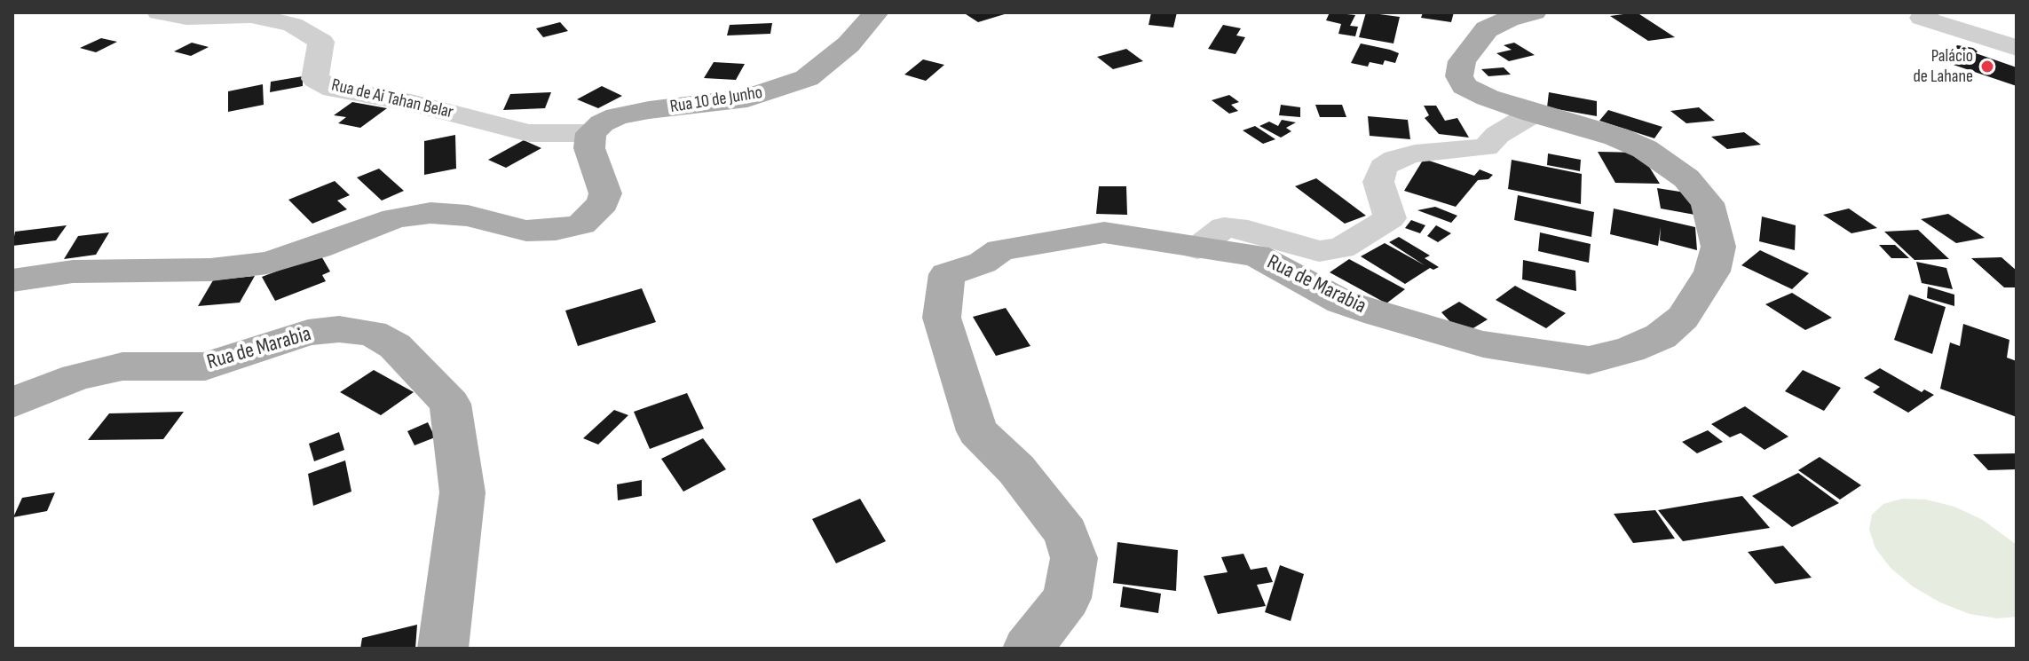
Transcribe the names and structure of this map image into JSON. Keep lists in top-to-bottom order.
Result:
{
  "streets": {
    "main road": ["Rua 10 de Junho", "Rua de Marabia"],
    "street": ["Rua de Ai Tahan Belar"]
  },
  "crossings": [
    ["Rua de Ai Tahan Belar", "Rua 10 de Junho"]
  ],
  "places": ["Palácio de Lahane"]
}
